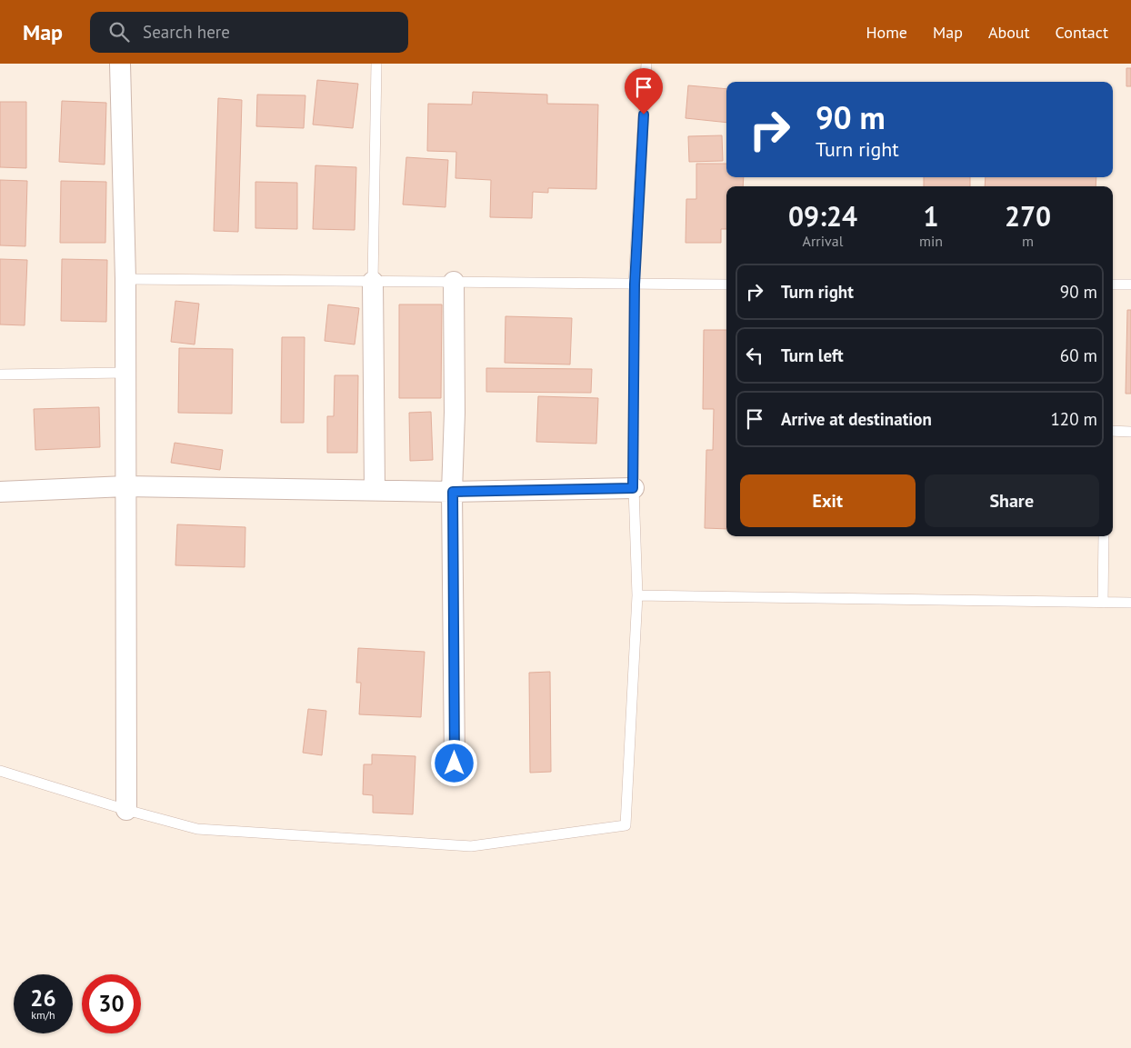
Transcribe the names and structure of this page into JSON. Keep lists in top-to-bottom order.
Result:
{
  "page": {
    "header": "Map",
    "search": "Search here",
    "nav": [
      "Home",
      "Map",
      "About",
      "Contact"
    ],
    "turn": ["90 m", "Turn right"],
    "eta": [
      "09:24",
      "Arrival",
      "1",
      "min",
      "270",
      "m"
    ],
    "list": [
      {
        "name": "Turn right",
        "value": "90 m"
      },
      {
        "name": "Turn left",
        "value": "60 m"
      },
      {
        "name": "Arrive at destination",
        "value": "120 m"
      }
    ],
    "buttons": ["Exit", "Share"],
    "speed": "26 km/h",
    "limit": "30"
  }
}
